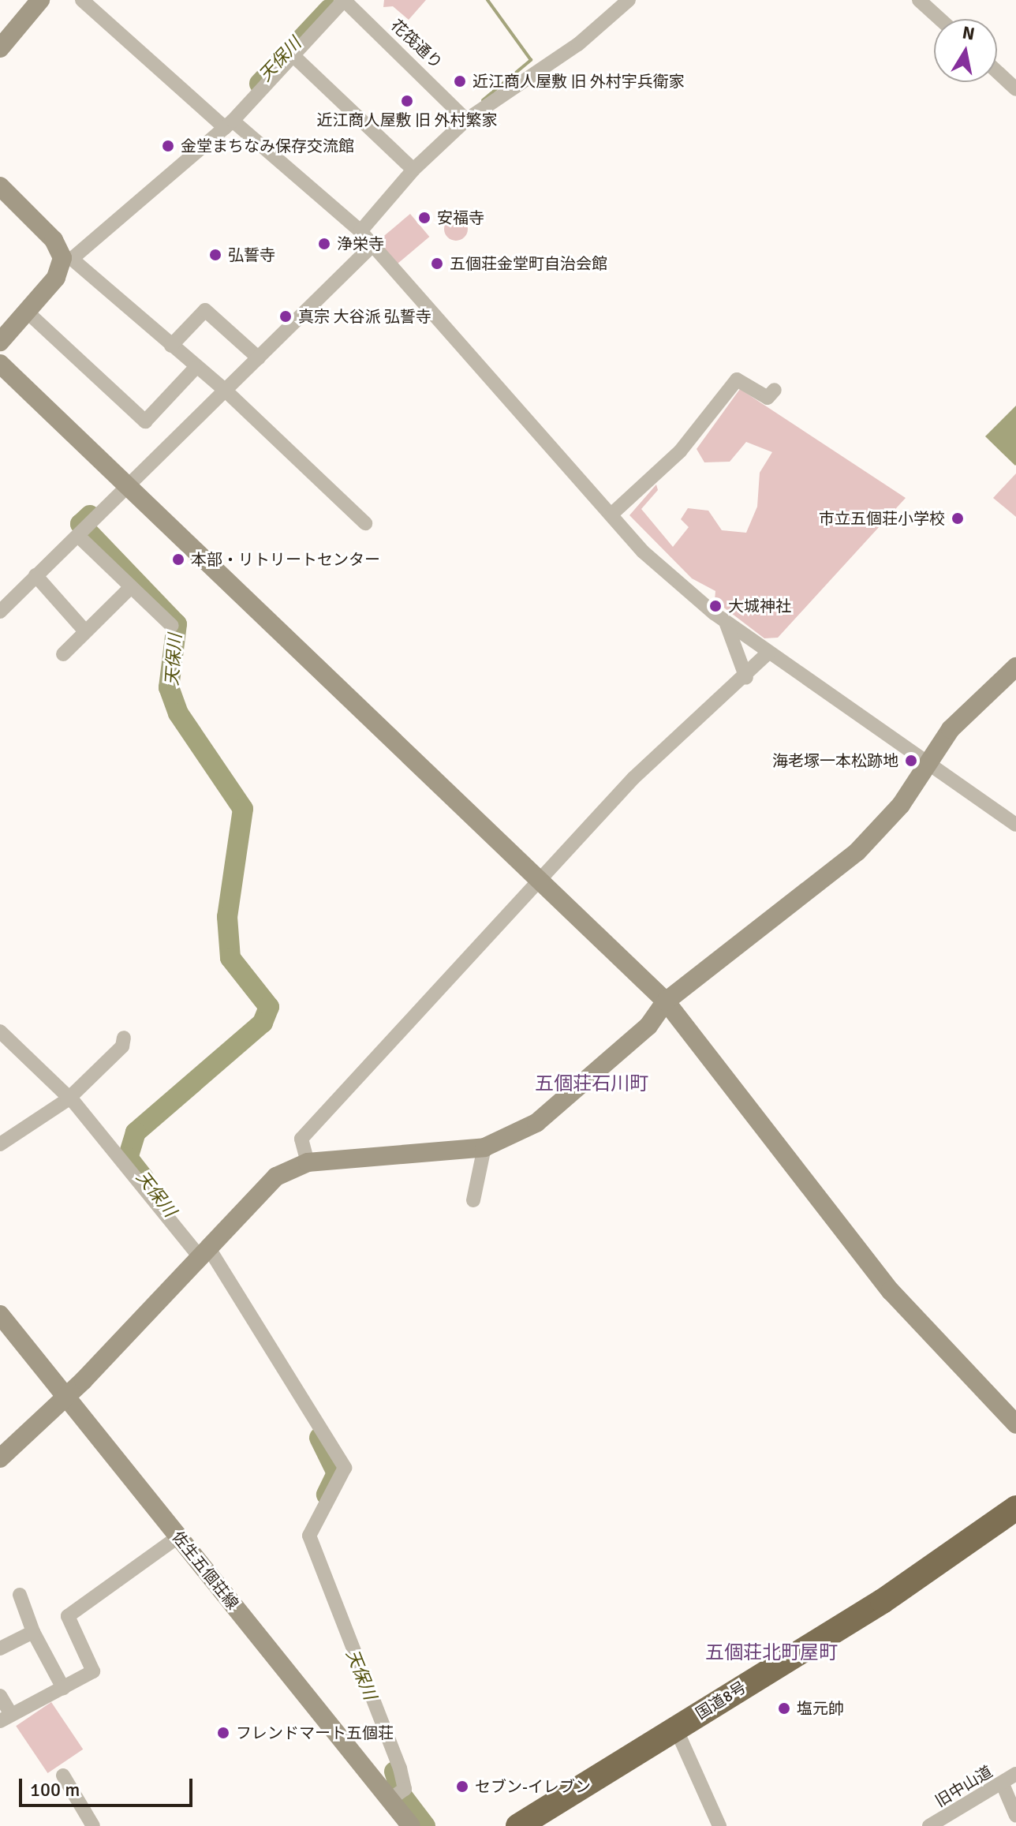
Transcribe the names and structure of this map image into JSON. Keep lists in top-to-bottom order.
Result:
{
  "streets": {
    "highway": ["国道8号"],
    "street": ["花筏通り", "佐生五個荘線", "旧中山道"]
  },
  "districts": ["五個荘石川町", "五個荘北町屋町"],
  "water": ["天保川"],
  "places": [
    "近江商人屋敷 旧 外村宇兵衛家",
    "近江商人屋敷 旧 外村繁家",
    "金堂まちなみ保存交流館",
    "安福寺",
    "浄栄寺",
    "弘誓寺",
    "五個荘金堂町自治会館",
    "真宗 大谷派 弘誓寺",
    "市立五個荘小学校",
    "本部・リトリートセンター",
    "大城神社",
    "海老塚一本松跡地",
    "塩元帥",
    "フレンドマート五個荘",
    "セブン-イレブン"
  ],
  "scale_bar": "100 m",
  "north": "top"
}
